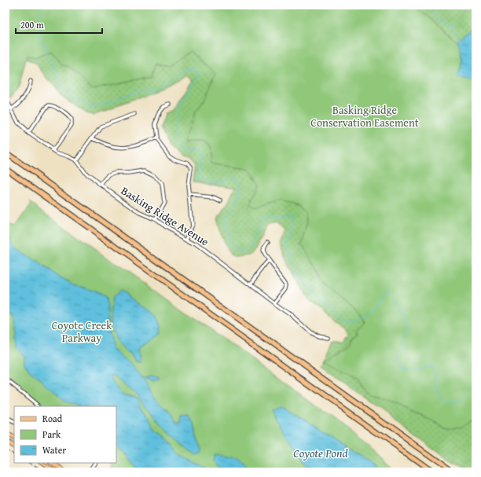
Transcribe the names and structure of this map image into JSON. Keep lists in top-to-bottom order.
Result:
{
  "streets": {
    "street": ["Basking Ridge Avenue"]
  },
  "water": ["Coyote Pond"],
  "parks": ["Basking Ridge Conservation Easement", "Coyote Creek Parkway"],
  "legend": ["Road", "Park", "Water"],
  "scale_bar": "200 m"
}
